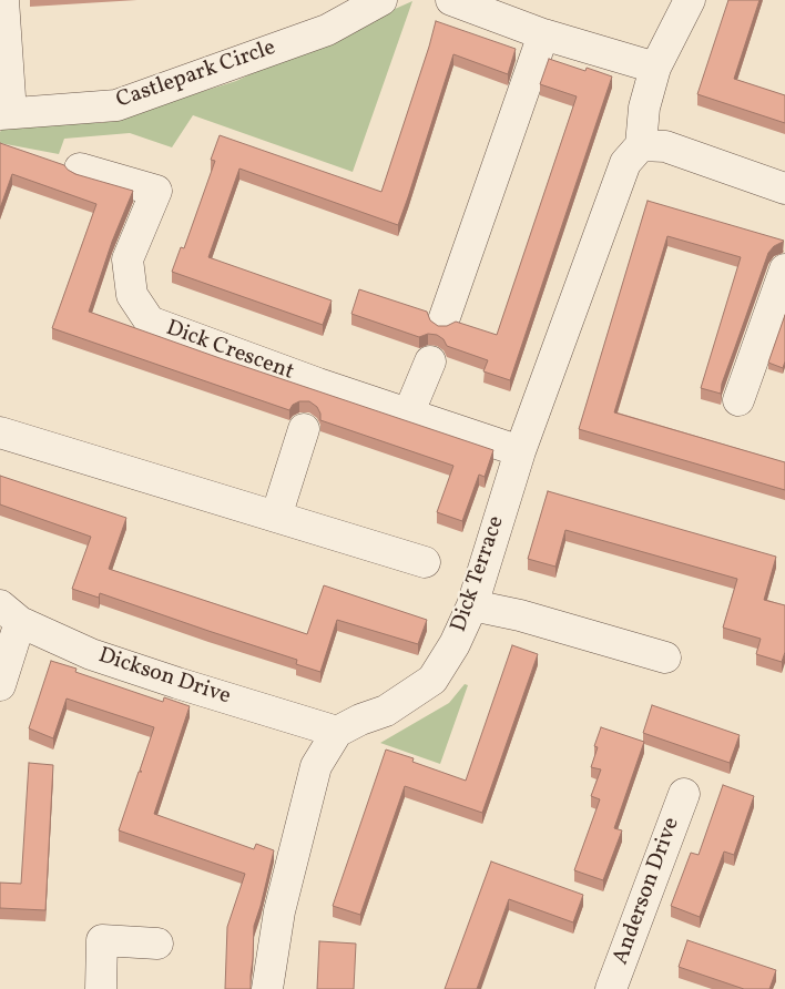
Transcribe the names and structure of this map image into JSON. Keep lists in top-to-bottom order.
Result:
{
  "streets": {
    "street": [
      "Castlepark Circle",
      "Dick Crescent",
      "Dick Terrace",
      "Dickson Drive",
      "Anderson Drive"
    ]
  },
  "crossings": [
    ["Dick Crescent", "Dick Terrace"],
    ["Dick Terrace", "Dickson Drive"]
  ]
}
